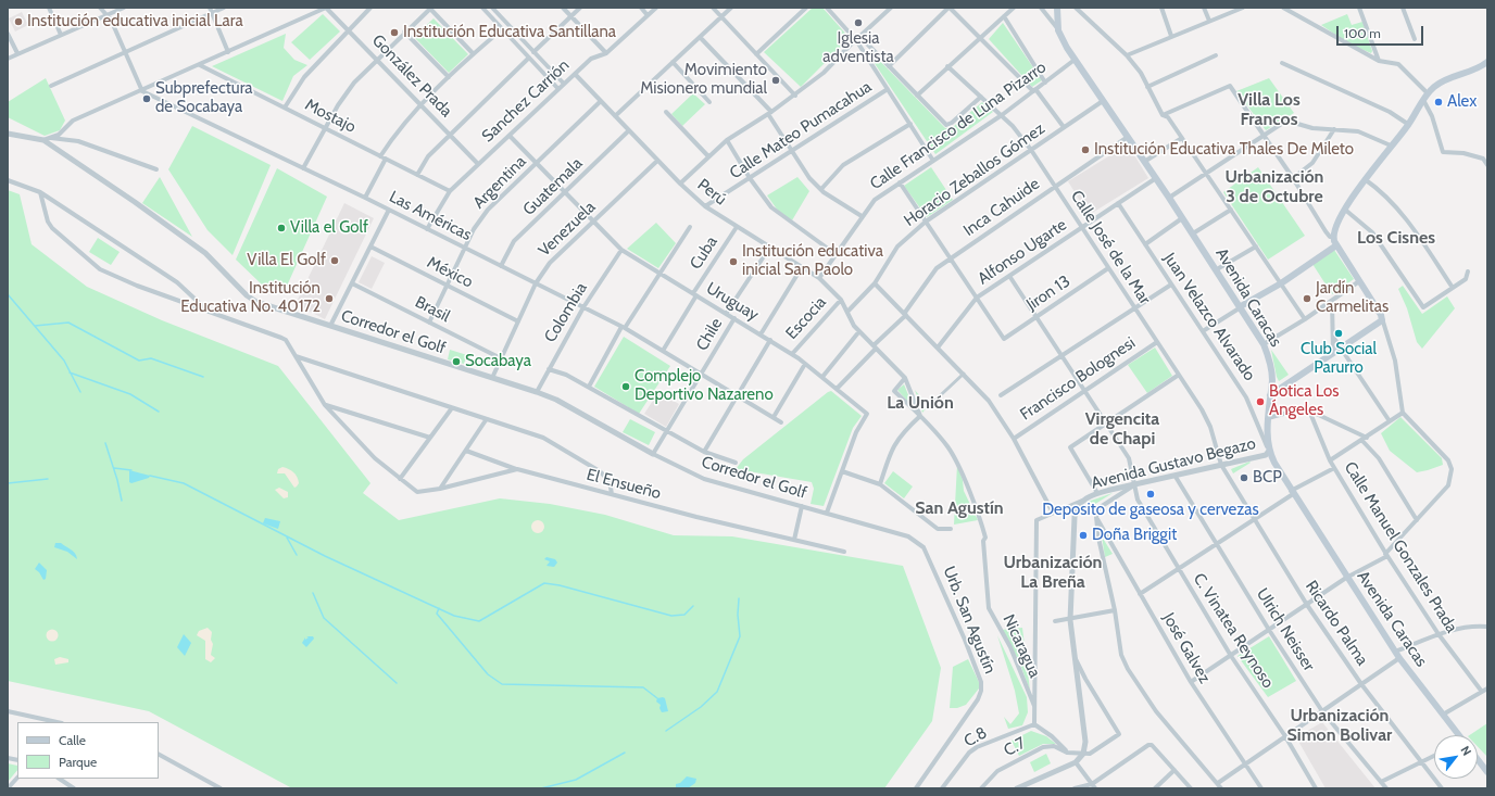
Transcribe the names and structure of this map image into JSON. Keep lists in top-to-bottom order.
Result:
{
  "streets": {
    "main road": ["Avenida Caracas"],
    "street": [
      "González Prada",
      "Sanchez Carrión",
      "Mostajo",
      "Calle Francisco de Luna Pizarro",
      "Calle Mateo Pumacahua",
      "Horacio Zeballos Gómez",
      "Argentina",
      "Guatemala",
      "Perú",
      "Inca Cahuide",
      "Las Américas",
      "Venezuela",
      "Calle José de la Mar",
      "Alfonso Ugarte",
      "Cuba",
      "México",
      "Jiron 13",
      "Uruguay",
      "Brasil",
      "Colombia",
      "Juan Velazco Alvarado",
      "Escocia",
      "Corredor el Golf",
      "Chile",
      "Francisco Bolognesi",
      "Avenida Gustavo Begazo",
      "El Ensueño",
      "Calle Manuel Gonzales Prada",
      "Urb. San Agustín",
      "Ricardo Palma",
      "Ulrich Neisser",
      "C. Vinatea Reynoso",
      "Nicaragua",
      "José Galvez",
      "C.8",
      "C.7"
    ]
  },
  "crossings": [
    ["González Prada", "Sanchez Carrión"],
    ["Sanchez Carrión", "Mostajo"],
    ["Sanchez Carrión", "Perú"],
    ["Sanchez Carrión", "Las Américas"],
    ["Sanchez Carrión", "Uruguay"],
    ["Calle Francisco de Luna Pizarro", "Perú"],
    ["Calle Francisco de Luna Pizarro", "Calle José de la Mar"],
    ["Calle Francisco de Luna Pizarro", "Avenida Caracas"],
    ["Calle Mateo Pumacahua", "Perú"],
    ["Horacio Zeballos Gómez", "Perú"],
    ["Horacio Zeballos Gómez", "Calle José de la Mar"],
    ["Horacio Zeballos Gómez", "Avenida Caracas"],
    ["Argentina", "Perú"],
    ["Argentina", "Las Américas"],
    ["Argentina", "México"],
    ["Argentina", "Uruguay"],
    ["Argentina", "Brasil"],
    ["Guatemala", "Perú"],
    ["Guatemala", "Las Américas"],
    ["Guatemala", "Uruguay"],
    ["Perú", "Venezuela"],
    ["Perú", "Cuba"],
    ["Perú", "Escocia"],
    ["Perú", "Chile"],
    ["Inca Cahuide", "Calle José de la Mar"],
    ["Inca Cahuide", "Avenida Caracas"],
    ["Inca Cahuide", "Uruguay"],
    ["Las Américas", "Venezuela"],
    ["Las Américas", "Cuba"],
    ["Las Américas", "Colombia"],
    ["Las Américas", "Chile"],
    ["Venezuela", "México"],
    ["Venezuela", "Uruguay"],
    ["Venezuela", "Brasil"],
    ["Venezuela", "Corredor el Golf"],
    ["Calle José de la Mar", "Alfonso Ugarte"],
    ["Calle José de la Mar", "Jiron 13"],
    ["Calle José de la Mar", "Francisco Bolognesi"],
    ["Calle José de la Mar", "Avenida Gustavo Begazo"],
    ["Calle José de la Mar", "Ricardo Palma"],
    ["Alfonso Ugarte", "Jiron 13"],
    ["Alfonso Ugarte", "Avenida Caracas"],
    ["Alfonso Ugarte", "Juan Velazco Alvarado"],
    ["Alfonso Ugarte", "C. Vinatea Reynoso"],
    ["Cuba", "Uruguay"],
    ["Jiron 13", "C. Vinatea Reynoso"],
    ["Avenida Caracas", "Juan Velazco Alvarado"],
    ["Avenida Caracas", "Avenida Gustavo Begazo"],
    ["Uruguay", "Colombia"],
    ["Uruguay", "Escocia"],
    ["Uruguay", "Corredor el Golf"],
    ["Uruguay", "Chile"],
    ["Uruguay", "Urb. San Agustín"],
    ["Colombia", "Corredor el Golf"],
    ["Juan Velazco Alvarado", "Avenida Gustavo Begazo"],
    ["Corredor el Golf", "Chile"],
    ["Corredor el Golf", "Urb. San Agustín"],
    ["Francisco Bolognesi", "C. Vinatea Reynoso"],
    ["Avenida Gustavo Begazo", "Ricardo Palma"],
    ["Avenida Gustavo Begazo", "Ulrich Neisser"],
    ["Avenida Gustavo Begazo", "C. Vinatea Reynoso"]
  ],
  "districts": [
    "Villa Los Francos",
    "Urbanización 3 de Octubre",
    "Los Cisnes",
    "La Unión",
    "Virgencita de Chapi",
    "San Agustín",
    "Urbanización La Breña",
    "Urbanización Simon Bolivar"
  ],
  "places": [
    "Institución educativa inicial Lara",
    "Iglesia adventista",
    "Institución Educativa Santillana",
    "Movimiento Misionero mundial",
    "Subprefectura de Socabaya",
    "Alex",
    "Institución Educativa Thales De Mileto",
    "Villa el Golf",
    "Villa El Golf",
    "Institución educativa inicial San Paolo",
    "Institución Educativa No. 40172",
    "Jardín Carmelitas",
    "Club Social Parurro",
    "Socabaya",
    "Complejo Deportivo Nazareno",
    "Botica Los Ángeles",
    "BCP",
    "Deposito de gaseosa y cervezas",
    "Doña Briggit"
  ],
  "legend": ["Calle", "Parque"],
  "scale_bar": "100 m",
  "north": "top right"
}
